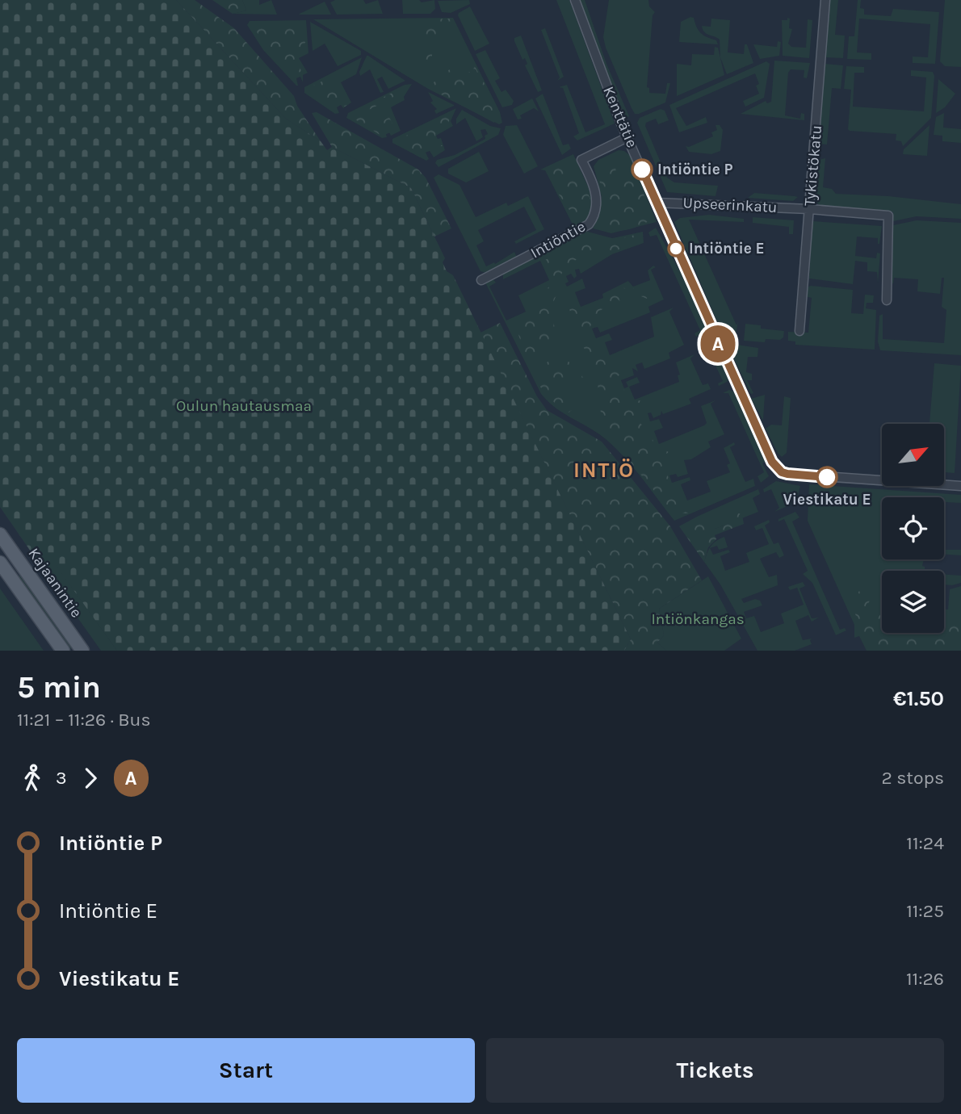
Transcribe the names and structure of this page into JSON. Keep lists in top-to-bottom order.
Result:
{
  "streets": {
    "main road": ["Kajaanintie"],
    "street": [
      "Kenttätie",
      "Tykistökatu",
      "Upseerinkatu",
      "Intiöntie"
    ]
  },
  "crossings": [
    ["Kenttätie", "Upseerinkatu"],
    ["Kenttätie", "Intiöntie"],
    ["Tykistökatu", "Upseerinkatu"]
  ],
  "districts": ["INTIÖ"],
  "parks": ["Oulun hautausmaa", "Intiönkangas"],
  "places": ["Intiöntie P", "Intiöntie E", "Viestikatu E"],
  "lines": ["bus line A"],
  "north": "top right",
  "page": {
    "on_map": "A",
    "heading": ["5 min", "11:21 – 11:26 · Bus", "€1.50"],
    "legs": ["3", "A", "2 stops"],
    "list": [
      {
        "name": "Intiöntie P",
        "value": "11:24"
      },
      {
        "name": "Intiöntie E",
        "value": "11:25"
      },
      {
        "name": "Viestikatu E",
        "value": "11:26"
      }
    ],
    "buttons": ["Start", "Tickets"]
  }
}
